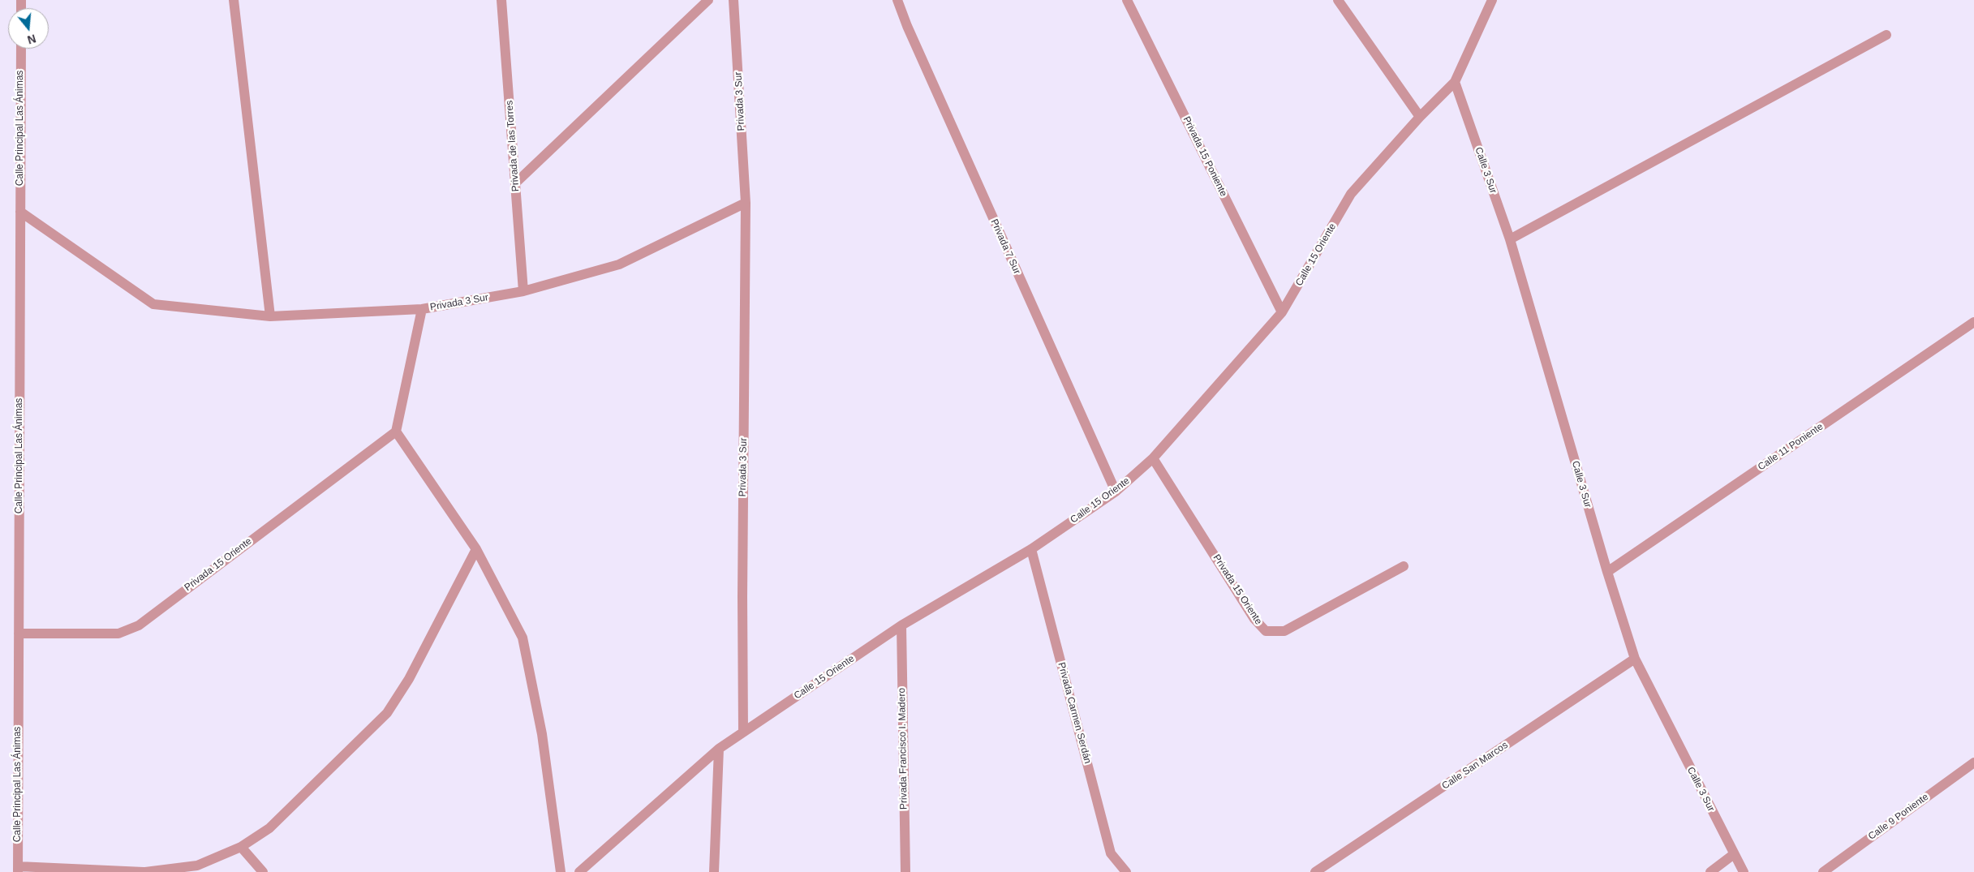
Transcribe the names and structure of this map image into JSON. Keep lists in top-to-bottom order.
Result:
{
  "streets": {
    "street": [
      "Privada 3 Sur",
      "Calle Principal Las Ánimas",
      "Privada de las Torres",
      "Privada 15 Poniente",
      "Calle 3 Sur",
      "Privada 7 Sur",
      "Calle 15 Oriente",
      "Calle 11 Poniente",
      "Privada 15 Oriente",
      "Privada Carmen Serdán",
      "Privada Francisco I. Madero",
      "Calle San Marcos",
      "Calle 9 Poniente"
    ]
  },
  "crossings": [
    ["Privada 3 Sur", "Calle Principal Las Ánimas"],
    ["Privada 3 Sur", "Privada de las Torres"],
    ["Privada 3 Sur", "Calle 15 Oriente"],
    ["Calle Principal Las Ánimas", "Privada 15 Oriente"],
    ["Privada 15 Poniente", "Calle 15 Oriente"],
    ["Calle 3 Sur", "Calle 15 Oriente"],
    ["Calle 3 Sur", "Calle 11 Poniente"],
    ["Calle 3 Sur", "Calle San Marcos"],
    ["Privada 7 Sur", "Calle 15 Oriente"],
    ["Calle 15 Oriente", "Privada 15 Oriente"],
    ["Calle 15 Oriente", "Privada Carmen Serdán"],
    ["Calle 15 Oriente", "Privada Francisco I. Madero"]
  ],
  "north": "bottom"
}
